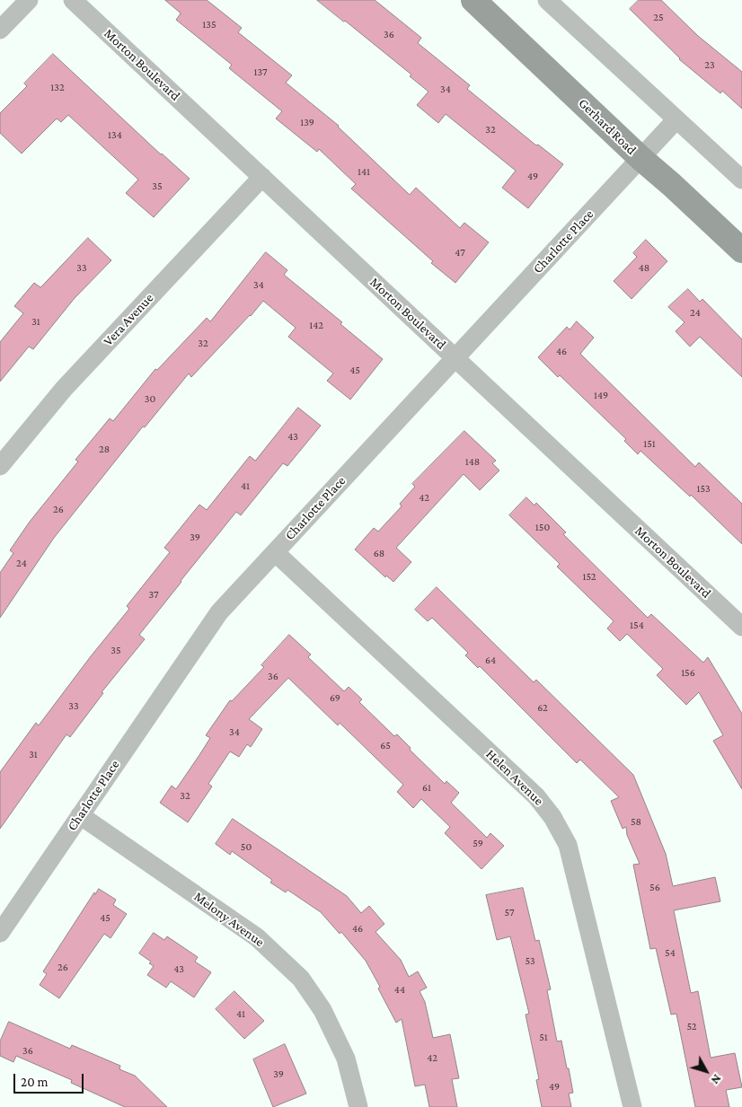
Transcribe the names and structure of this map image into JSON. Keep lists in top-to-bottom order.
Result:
{
  "streets": {
    "street": [
      "Morton Boulevard",
      "Gerhard Road",
      "Charlotte Place",
      "Vera Avenue",
      "Helen Avenue",
      "Melony Avenue"
    ]
  },
  "crossings": [
    ["Morton Boulevard", "Charlotte Place"],
    ["Morton Boulevard", "Vera Avenue"],
    ["Gerhard Road", "Charlotte Place"],
    ["Charlotte Place", "Helen Avenue"],
    ["Charlotte Place", "Melony Avenue"]
  ],
  "house_numbers": [
    "25",
    "135",
    "36",
    "23",
    "137",
    "132",
    "34",
    "139",
    "32",
    "134",
    "141",
    "49",
    "35",
    "47",
    "33",
    "48",
    "34",
    "24",
    "31",
    "142",
    "32",
    "46",
    "45",
    "149",
    "30",
    "43",
    "151",
    "28",
    "148",
    "41",
    "153",
    "42",
    "26",
    "150",
    "39",
    "68",
    "24",
    "152",
    "37",
    "154",
    "35",
    "64",
    "156",
    "36",
    "69",
    "33",
    "62",
    "34",
    "65",
    "31",
    "61",
    "32",
    "58",
    "59",
    "50",
    "56",
    "57",
    "45",
    "46",
    "54",
    "53",
    "26",
    "43",
    "44",
    "41",
    "52",
    "51",
    "36",
    "42",
    "39",
    "49"
  ],
  "scale_bar": "20 m",
  "north": "bottom right"
}
